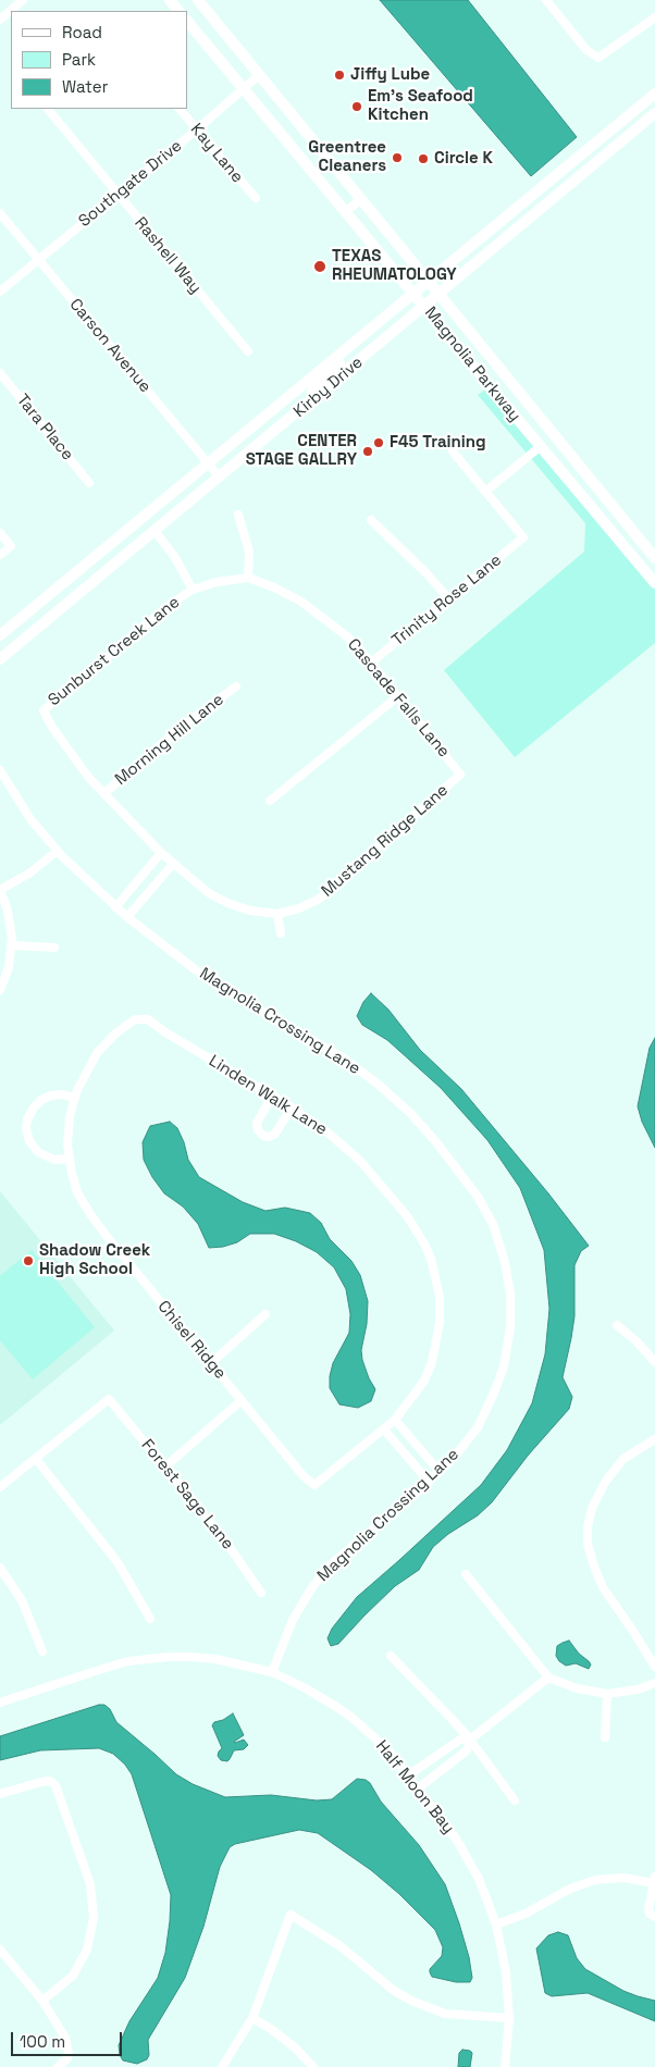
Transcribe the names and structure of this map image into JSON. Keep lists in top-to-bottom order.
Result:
{
  "streets": {
    "main road": ["Magnolia Parkway", "Kirby Drive"],
    "street": [
      "Kay Lane",
      "Southgate Drive",
      "Rashell Way",
      "Carson Avenue",
      "Tara Place",
      "Trinity Rose Lane",
      "Sunburst Creek Lane",
      "Cascade Falls Lane",
      "Morning Hill Lane",
      "Mustang Ridge Lane",
      "Magnolia Crossing Lane",
      "Linden Walk Lane",
      "Chisel Ridge",
      "Forest Sage Lane",
      "Half Moon Bay"
    ]
  },
  "crossings": [
    ["Kay Lane", "Southgate Drive"],
    ["Southgate Drive", "Rashell Way"],
    ["Southgate Drive", "Carson Avenue"],
    ["Southgate Drive", "Magnolia Parkway"],
    ["Carson Avenue", "Kirby Drive"],
    ["Magnolia Parkway", "Kirby Drive"],
    ["Trinity Rose Lane", "Cascade Falls Lane"],
    ["Sunburst Creek Lane", "Cascade Falls Lane"],
    ["Sunburst Creek Lane", "Morning Hill Lane"],
    ["Cascade Falls Lane", "Mustang Ridge Lane"],
    ["Magnolia Crossing Lane", "Half Moon Bay"],
    ["Linden Walk Lane", "Chisel Ridge"]
  ],
  "places": [
    "Jiffy Lube",
    "Em's Seafood Kitchen",
    "Greentree Cleaners",
    "Circle K",
    "TEXAS RHEUMATOLOGY",
    "F45 Training",
    "CENTER STAGE GALLRY",
    "Shadow Creek High School"
  ],
  "legend": ["Road", "Park", "Water"],
  "scale_bar": "100 m"
}
